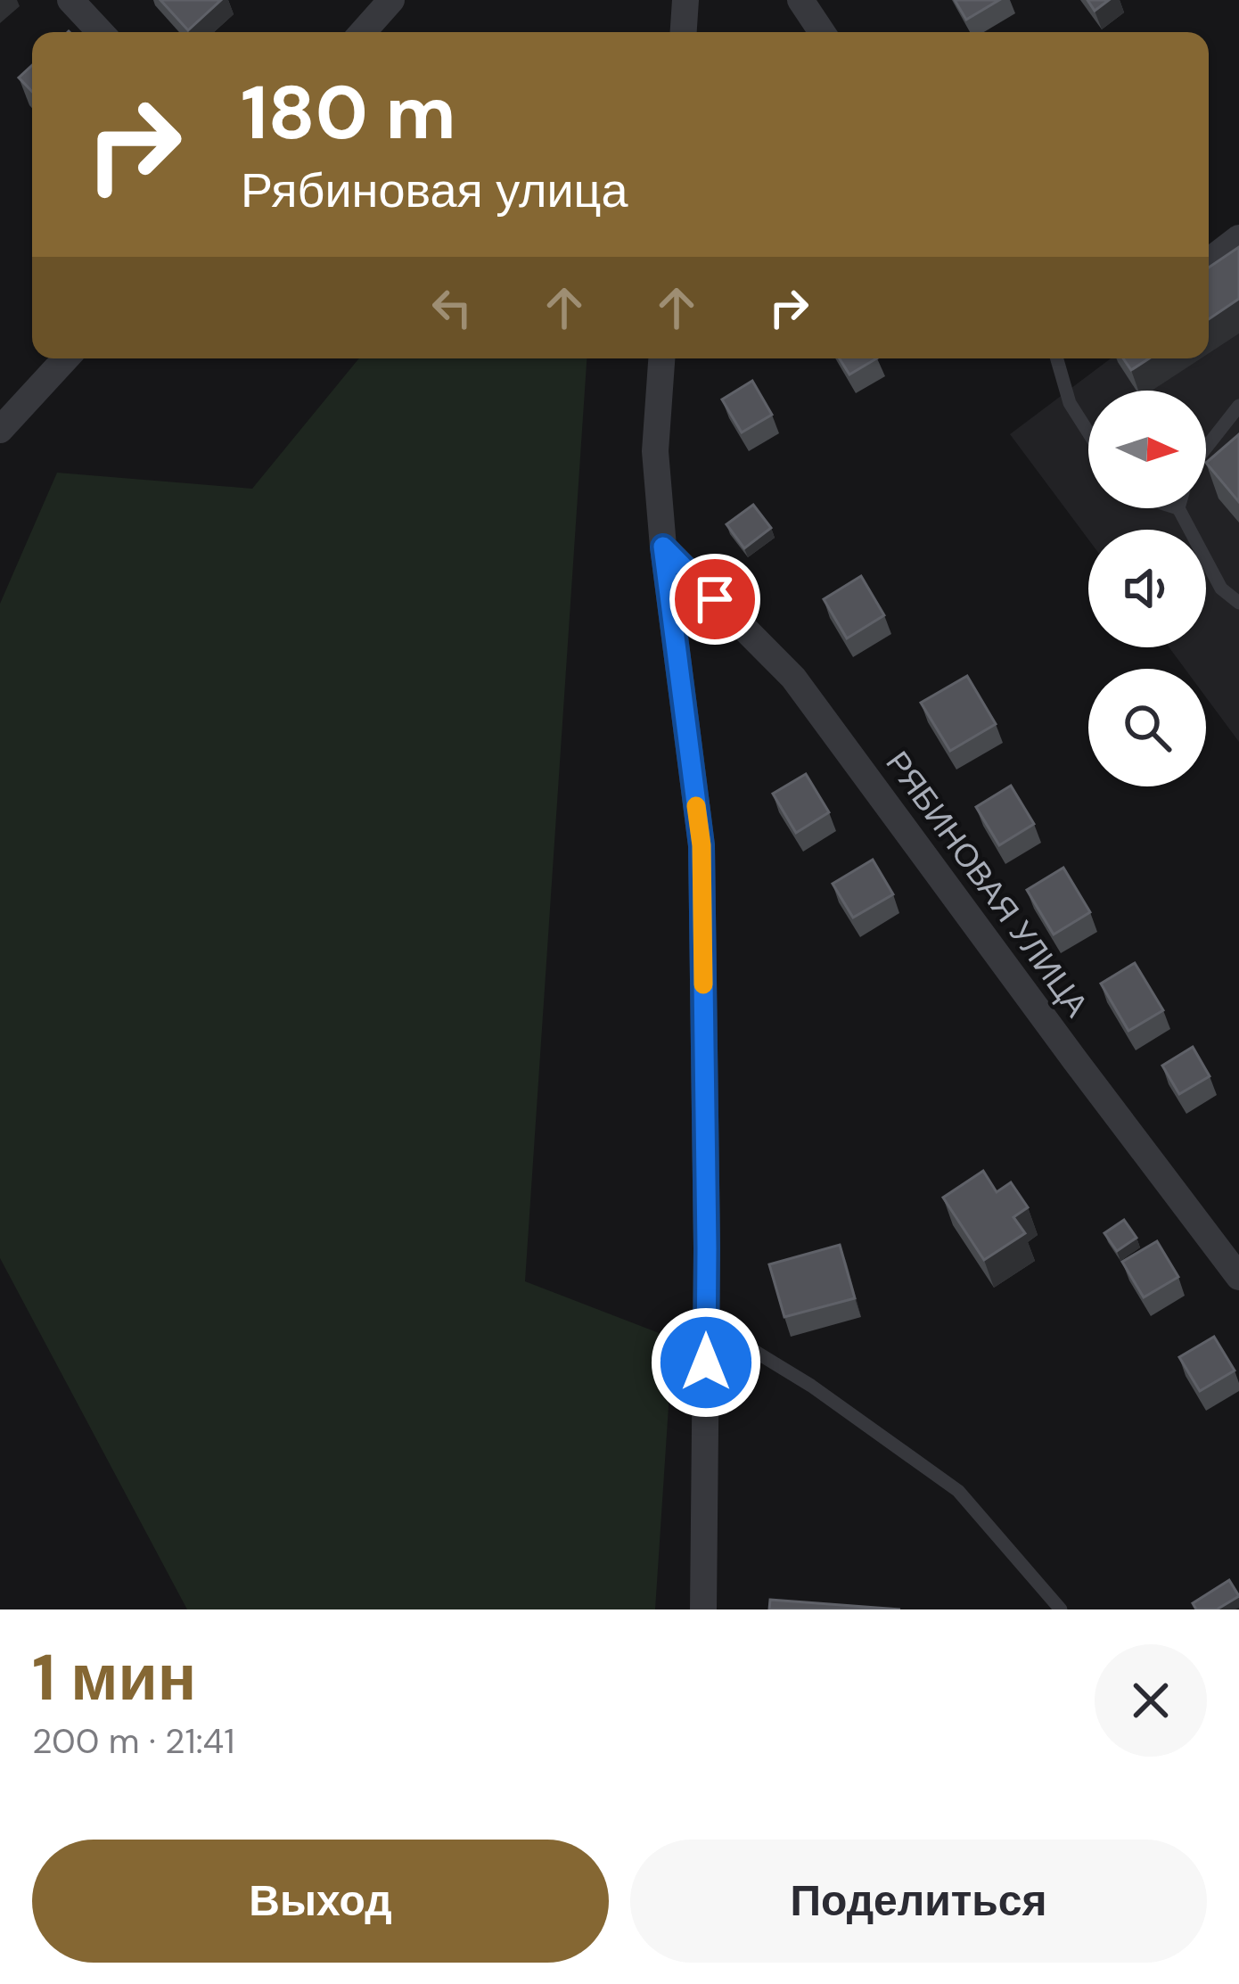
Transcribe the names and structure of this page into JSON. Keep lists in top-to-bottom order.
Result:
{
  "streets": {
    "street": ["РЯБИНОВАЯ УЛИЦА"]
  },
  "north": "right",
  "page": {
    "turn": ["180 m", "Рябиновая улица"],
    "heading": ["1 мин", "200 m · 21:41"],
    "buttons": ["Выход", "Поделиться"]
  }
}
